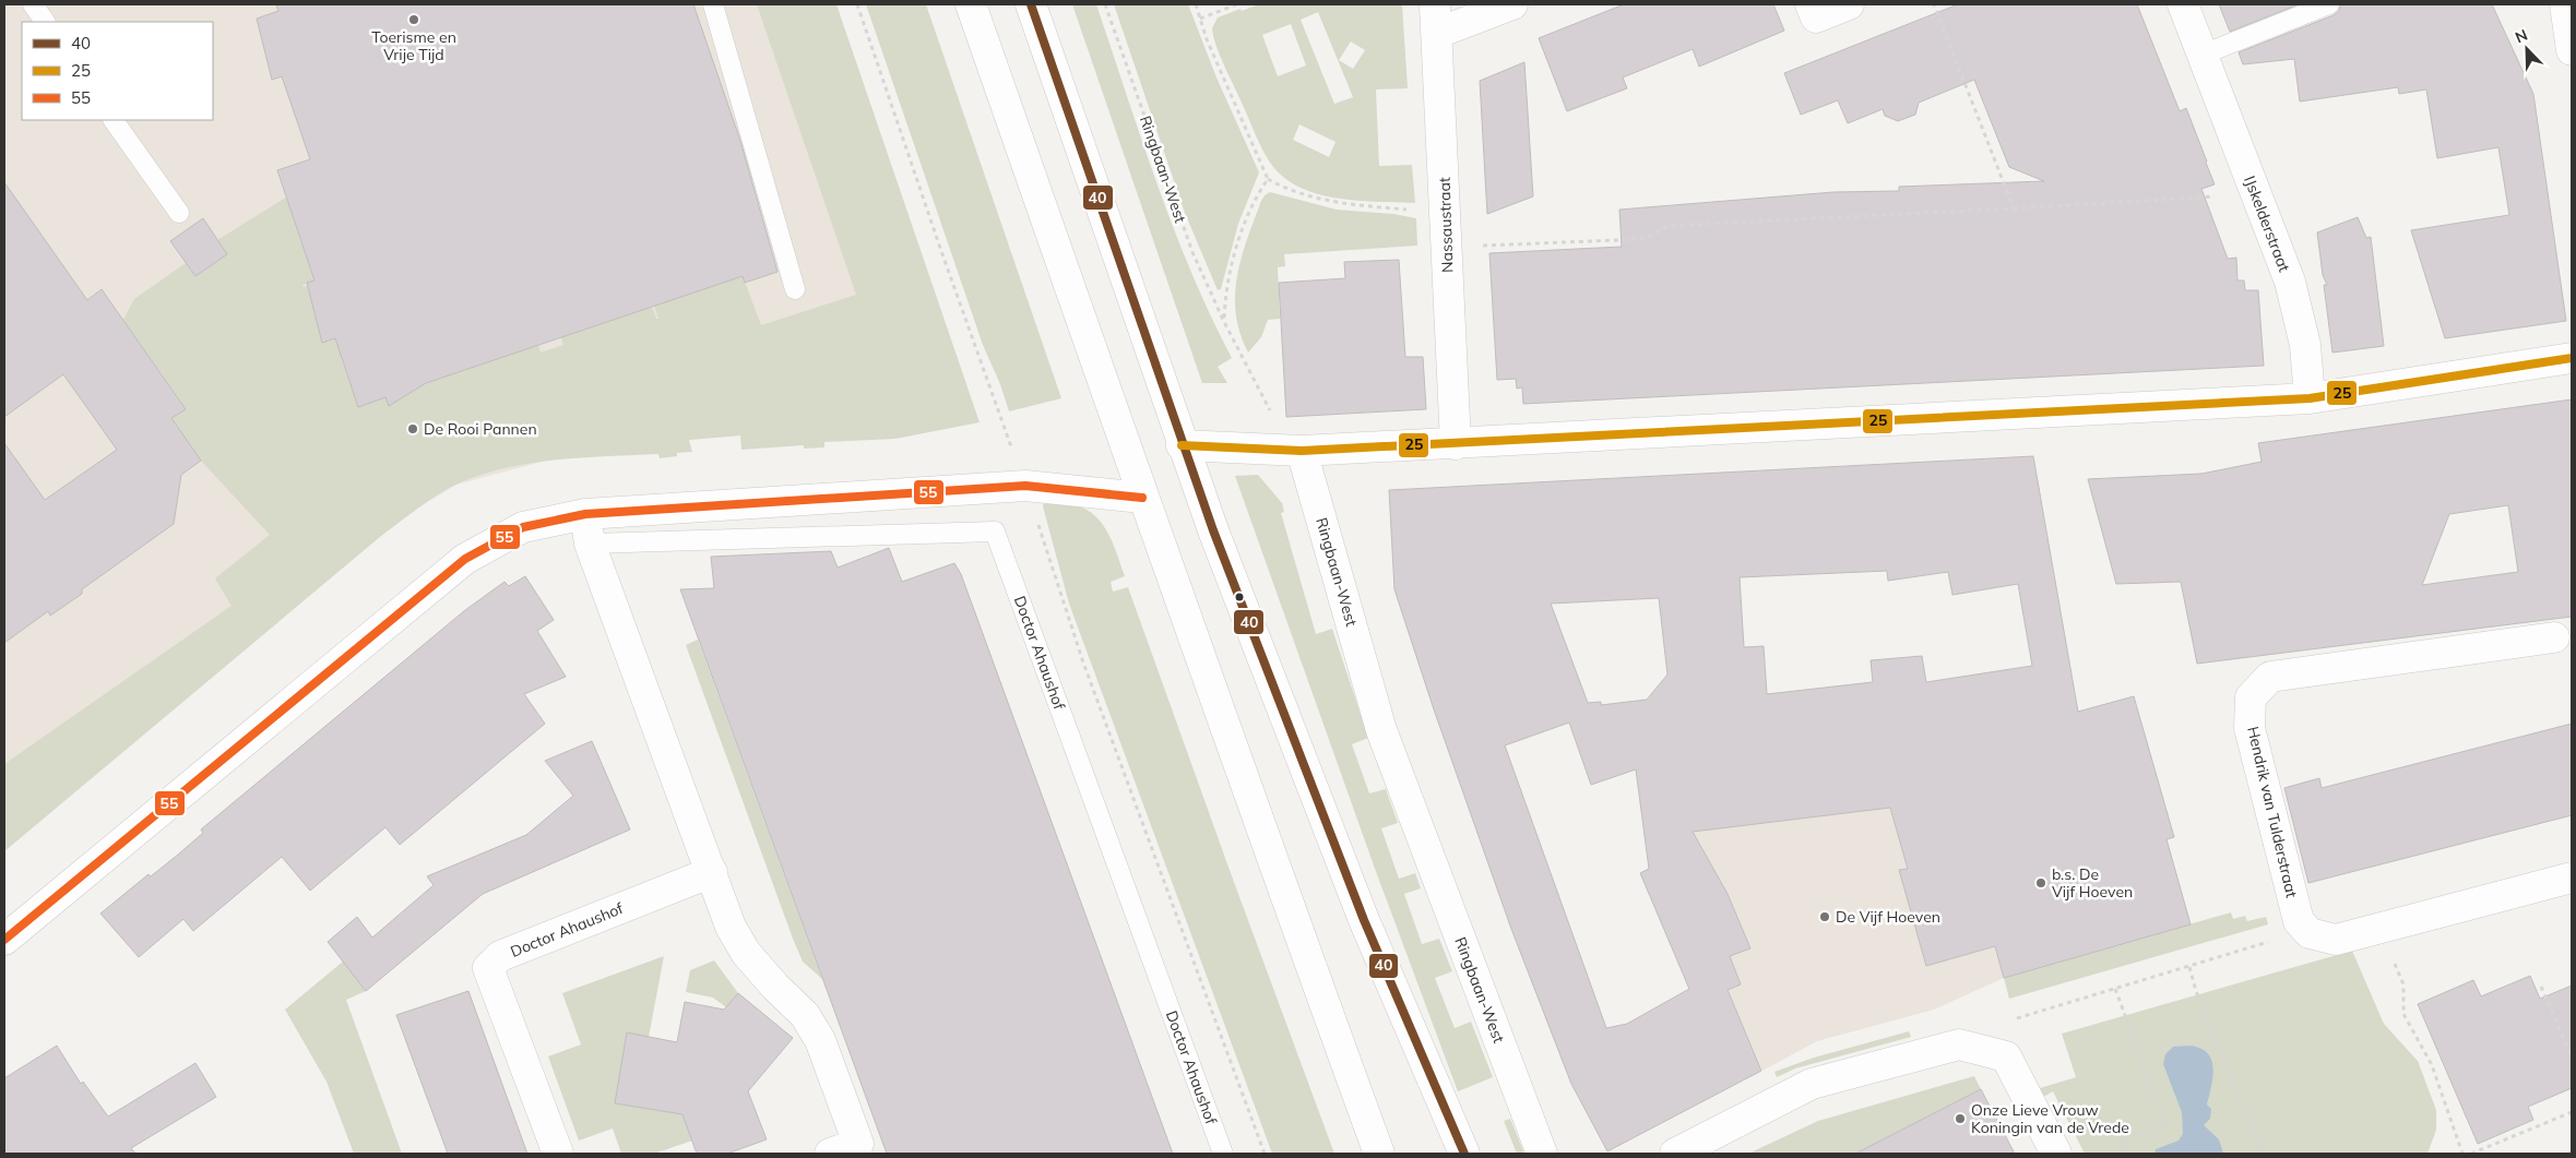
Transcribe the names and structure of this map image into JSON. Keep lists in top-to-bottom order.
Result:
{
  "streets": {
    "street": [
      "Ringbaan-West",
      "IJskelderstraat",
      "Nassaustraat",
      "Doctor Ahaushof",
      "Hendrik van Tulderstraat"
    ]
  },
  "places": [
    "Toerisme en Vrije Tijd",
    "De Rooi Pannen",
    "b.s. De Vijf Hoeven",
    "De Vijf Hoeven",
    "Onze Lieve Vrouw Koningin van de Vrede"
  ],
  "lines": ["transit line 40", "transit line 25", "transit line 55"],
  "legend": ["40", "25", "55"],
  "north": "top left"
}
